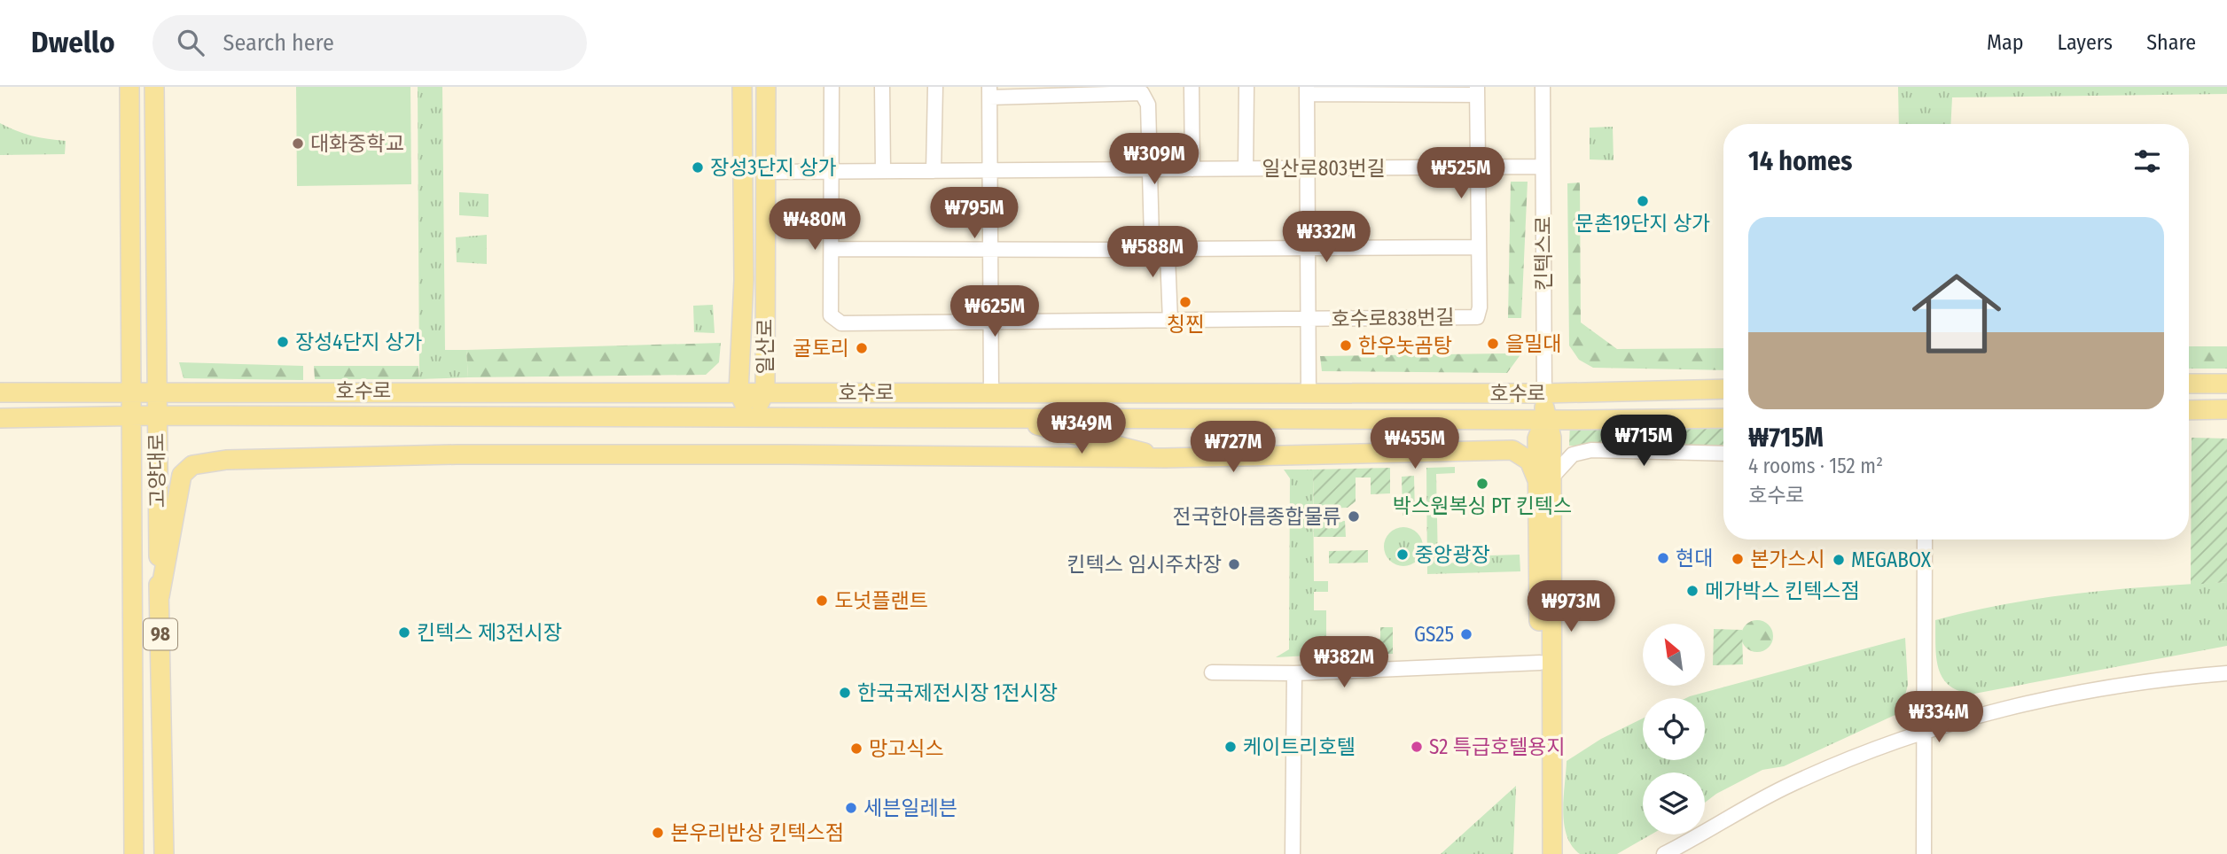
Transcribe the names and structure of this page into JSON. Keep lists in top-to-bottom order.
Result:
{
  "streets": {
    "main road": [
      "킨텍스로",
      "일산로",
      "호수로",
      "고양대로",
      "98"
    ],
    "street": ["일산로803번길", "호수로838번길"]
  },
  "crossings": [
    ["일산로803번길", "킨텍스로"],
    ["일산로803번길", "호수로838번길"],
    ["일산로803번길", "일산로"],
    ["킨텍스로", "호수로"],
    ["호수로838번길", "호수로"],
    ["일산로", "호수로"],
    ["호수로", "고양대로"]
  ],
  "places": [
    "대화중학교",
    "장성3단지 상가",
    "문촌19단지 상가",
    "칭찐",
    "장성4단지 상가",
    "을밀대",
    "한우놋곰탕",
    "굴토리",
    "박스원복싱 PT 킨텍스",
    "전국한아름종합물류",
    "중앙광장",
    "현대",
    "본가스시",
    "MEGABOX",
    "킨텍스 임시주차장",
    "메가박스 킨텍스점",
    "도넛플랜트",
    "킨텍스 제3전시장",
    "GS25",
    "한국국제전시장 1전시장",
    "케이트리호텔",
    "S2 특급호텔용지",
    "망고식스",
    "세븐일레븐",
    "본우리반상 킨텍스점"
  ],
  "north": "top left",
  "page": {
    "header": "Dwello",
    "search": "Search here",
    "nav": ["Map", "Layers", "Share"],
    "heading": "14 homes",
    "price": [
      "₩309M",
      "₩525M",
      "₩795M",
      "₩480M",
      "₩332M",
      "₩588M",
      "₩625M",
      "₩349M",
      "₩715M",
      "₩455M",
      "₩727M",
      "₩973M",
      "₩382M",
      "₩334M"
    ],
    "list": [
      {
        "name": "₩715M",
        "note": "4 rooms · 152 m² · 호수로"
      }
    ]
  }
}
